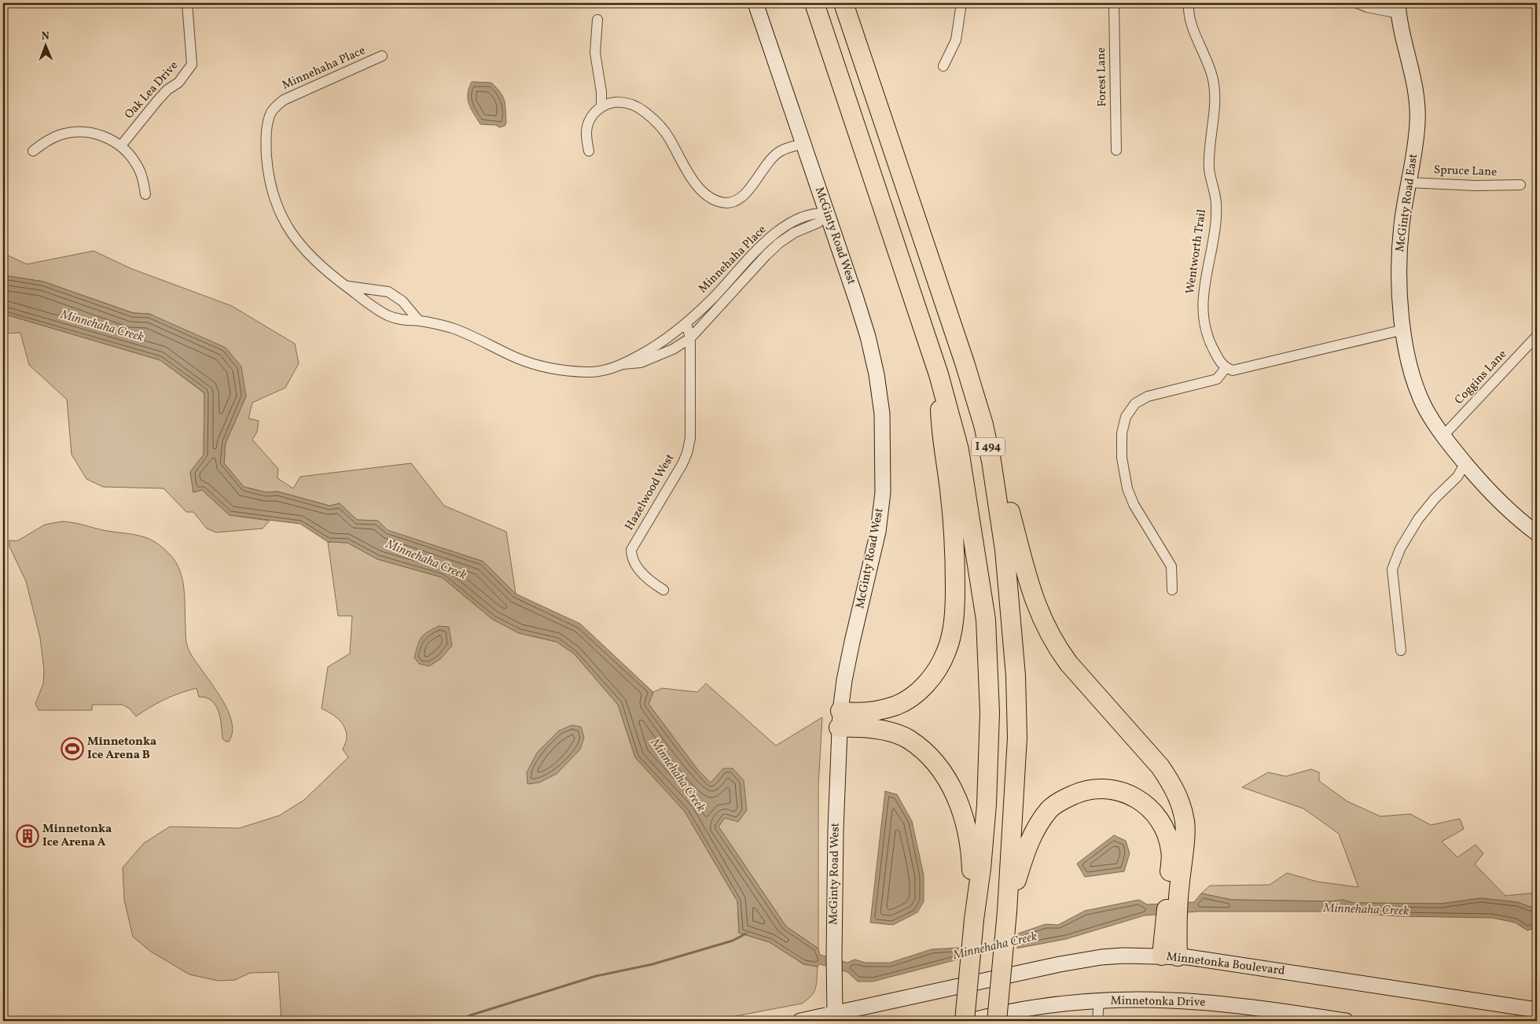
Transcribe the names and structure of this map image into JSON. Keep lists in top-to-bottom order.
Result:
{
  "streets": {
    "highway": ["I 494"],
    "main road": [
      "McGinty Road East",
      "McGinty Road West",
      "Minnetonka Boulevard",
      "Minnetonka Drive"
    ],
    "street": [
      "Minnehaha Place",
      "Forest Lane",
      "Oak Lea Drive",
      "Spruce Lane",
      "Wentworth Trail",
      "Coggins Lane",
      "Hazelwood West"
    ]
  },
  "crossings": [
    ["Minnehaha Place", "McGinty Road West"],
    ["Minnehaha Place", "Hazelwood West"],
    ["Spruce Lane", "McGinty Road East"],
    ["McGinty Road East", "Coggins Lane"],
    ["McGinty Road West", "Minnetonka Boulevard"]
  ],
  "water": ["Minnehaha Creek"],
  "places": {
    "sports": ["Minnetonka Ice Arena B"],
    "building": ["Minnetonka Ice Arena A"]
  },
  "north": "top"
}
